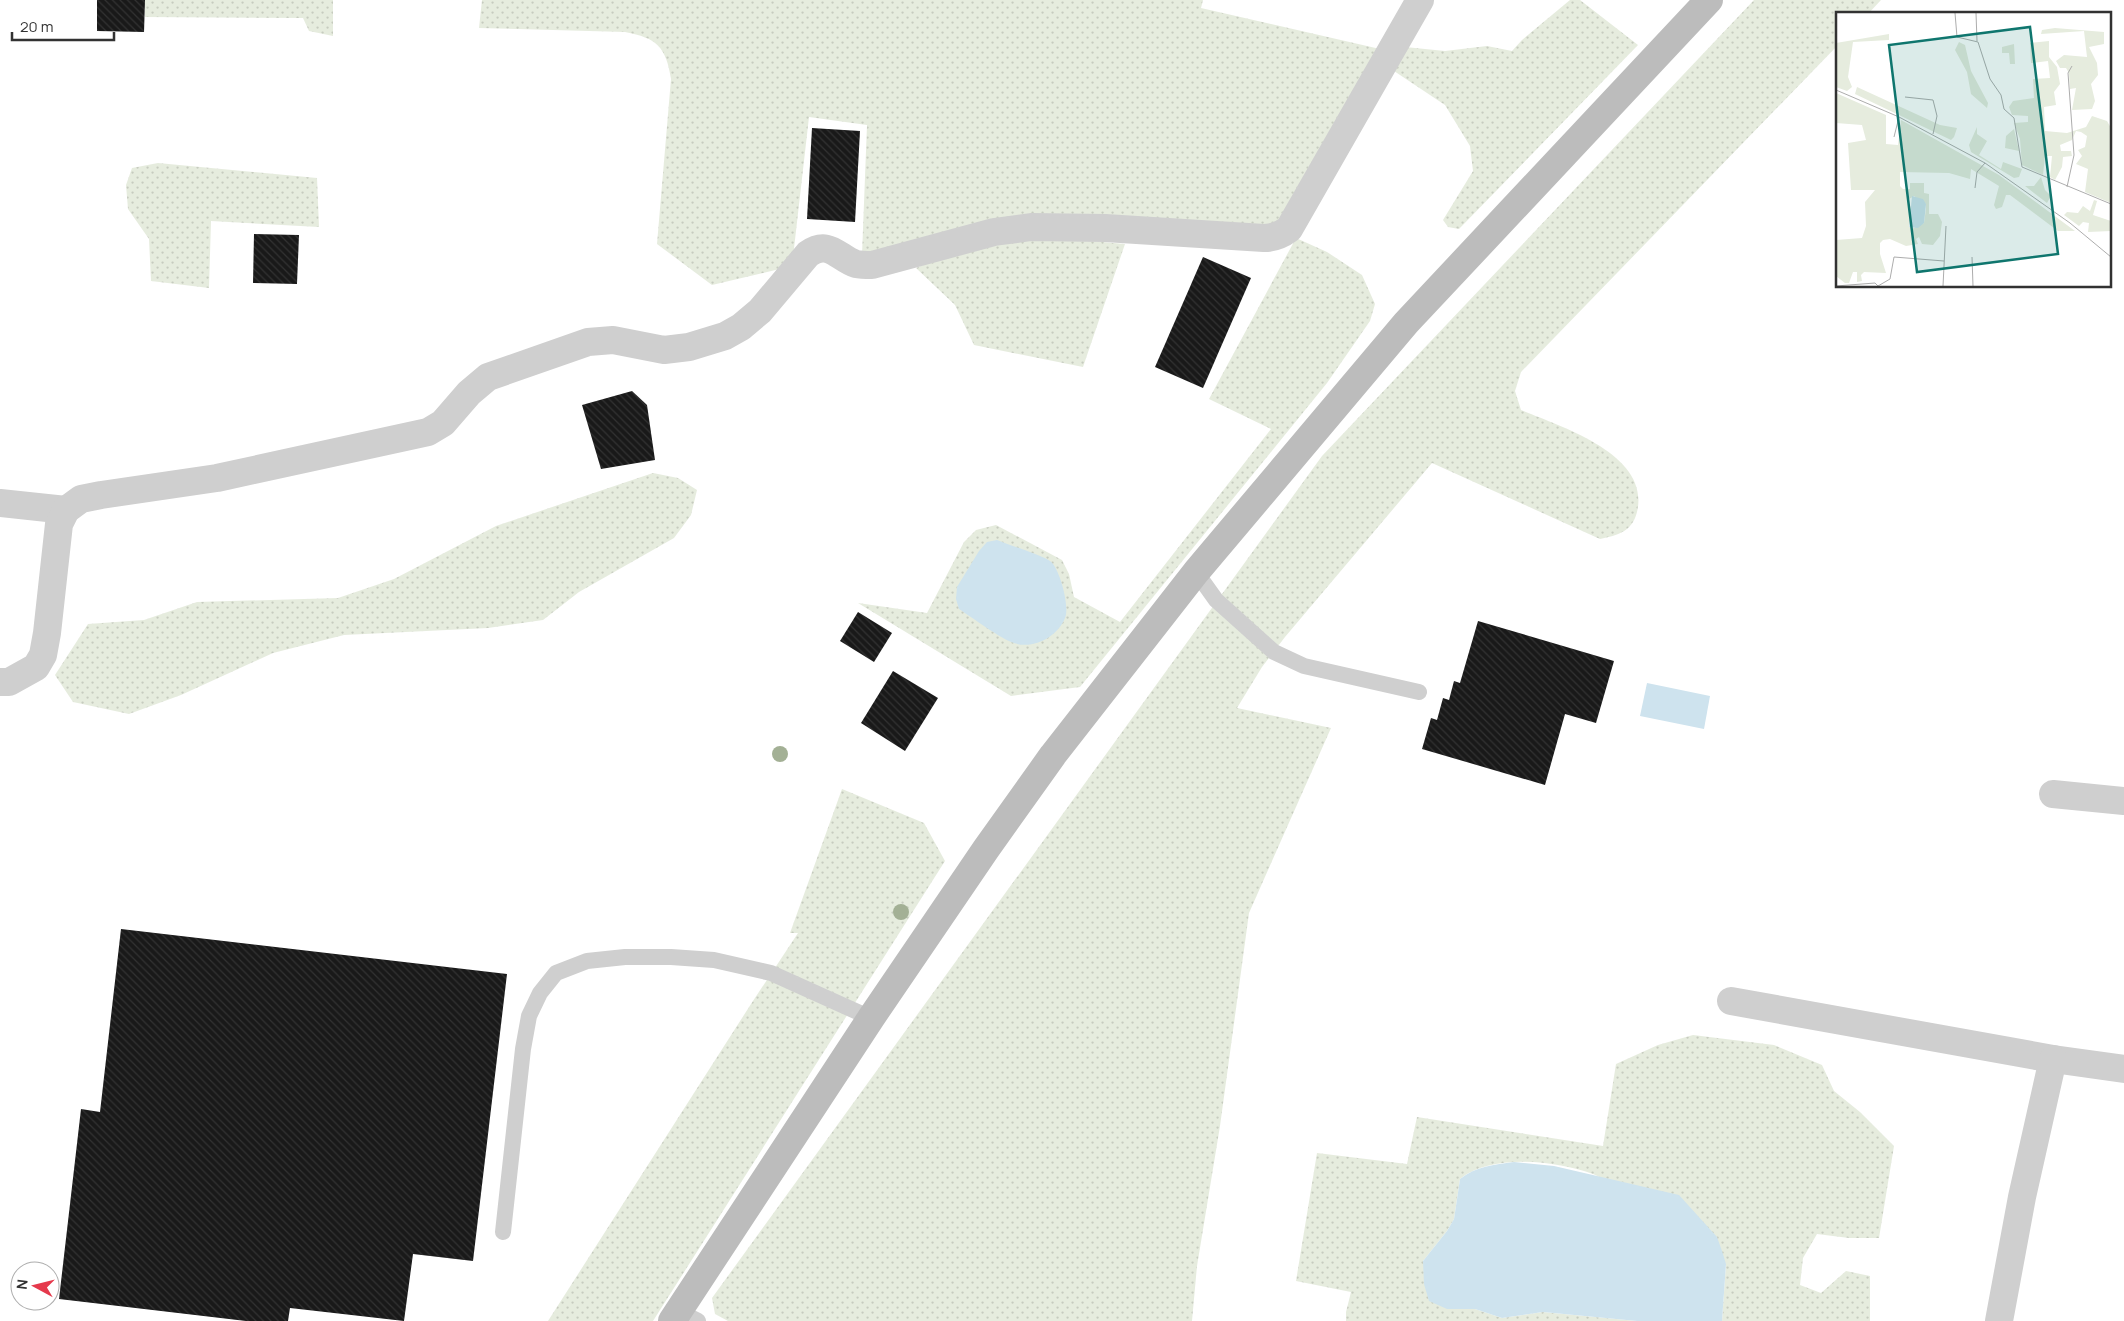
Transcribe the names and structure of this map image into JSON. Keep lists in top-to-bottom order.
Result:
{
  "scale_bar": "20 m",
  "north": "left"
}
